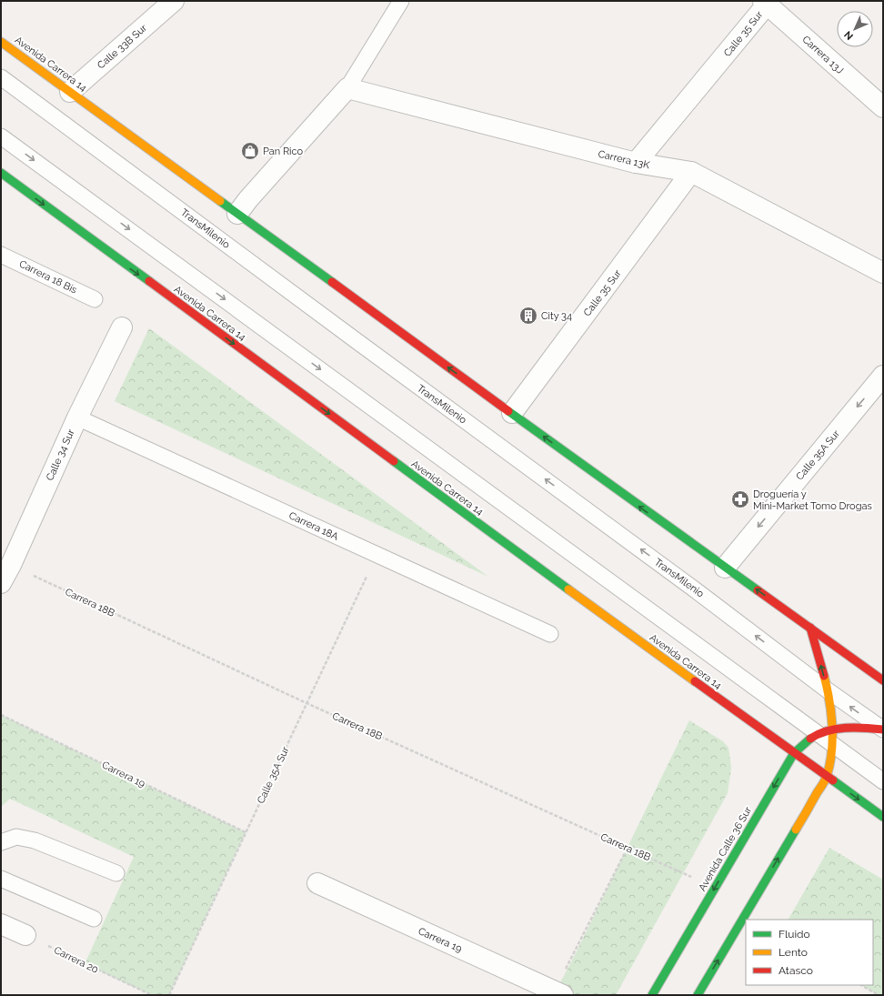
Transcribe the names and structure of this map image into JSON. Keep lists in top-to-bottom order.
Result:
{
  "streets": {
    "main road": ["Avenida Carrera 14", "Avenida Calle 36 Sur"],
    "street": [
      "Calle 35 Sur",
      "Calle 33B Sur",
      "Carrera 13J",
      "Carrera 13K",
      "Calle 34 Sur",
      "Calle 35A Sur",
      "Carrera 19"
    ],
    "lane": ["TransMilenio", "Carrera 18 Bis", "Carrera 18A"],
    "path": ["Carrera 18B", "Carrera 20"]
  },
  "crossings": [
    ["Calle 35 Sur", "Carrera 13J"],
    ["Calle 35 Sur", "Avenida Carrera 14"],
    ["Calle 35 Sur", "Carrera 13K"],
    ["Calle 33B Sur", "Avenida Carrera 14"],
    ["Avenida Carrera 14", "Calle 35A Sur"],
    ["Avenida Carrera 14", "Avenida Calle 36 Sur"],
    ["TransMilenio", "Avenida Calle 36 Sur"],
    ["Calle 34 Sur", "Carrera 18A"],
    ["Calle 34 Sur", "Carrera 18B"],
    ["Calle 35A Sur", "Carrera 18A"],
    ["Calle 35A Sur", "Carrera 18B"],
    ["Calle 35A Sur", "Carrera 19"],
    ["Carrera 18B", "Avenida Calle 36 Sur"]
  ],
  "places": {
    "shop": ["Pan Rico"],
    "building": ["City 34"],
    "pharmacy": ["Droguería y Mini-Market Tomo Drogas"]
  },
  "legend": ["Fluido", "Lento", "Atasco"],
  "north": "bottom left"
}
